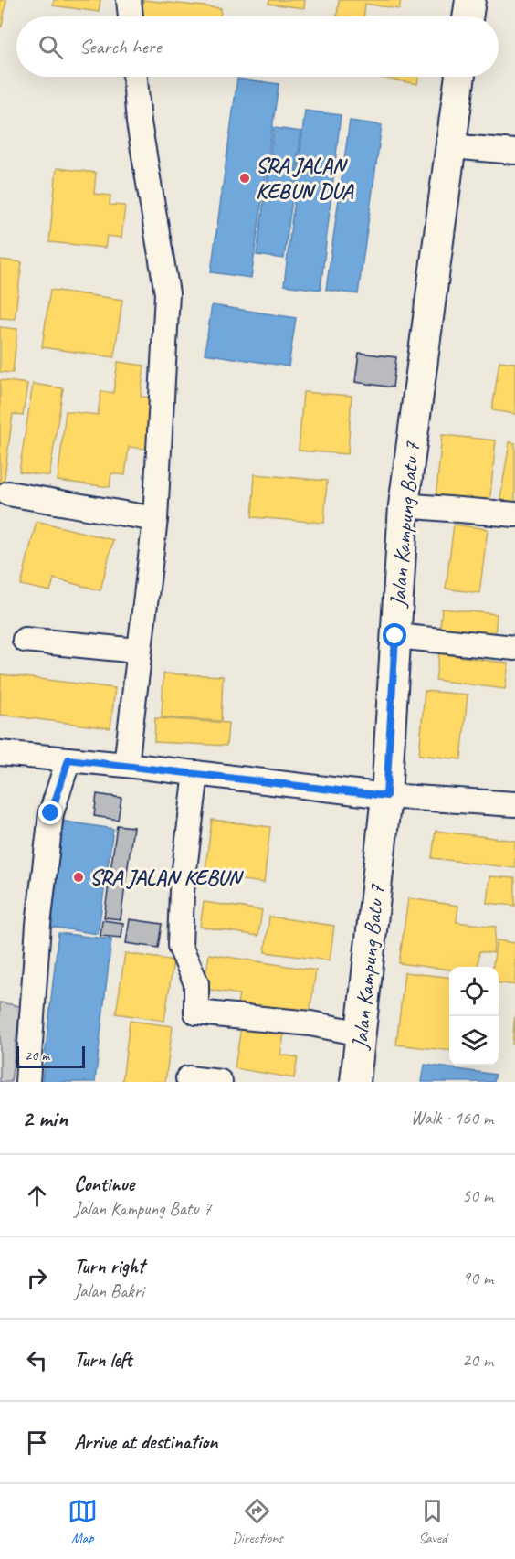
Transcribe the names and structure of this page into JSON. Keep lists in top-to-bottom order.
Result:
{
  "streets": {
    "street": ["Jalan Kampung Batu 7"]
  },
  "places": ["SRA JALAN KEBUN DUA", "SRA JALAN KEBUN"],
  "scale_bar": "20 m",
  "page": {
    "search": "Search here",
    "scale": "20 m",
    "heading": ["2 min", "Walk · 160 m"],
    "list": [
      ["Continue", "Jalan Kampung Batu 7", "50 m"],
      ["Turn right", "Jalan Bakri", "90 m"],
      ["Turn left", "20 m"],
      "Arrive at destination"
    ],
    "nav": ["Map", "Directions", "Saved"]
  }
}
